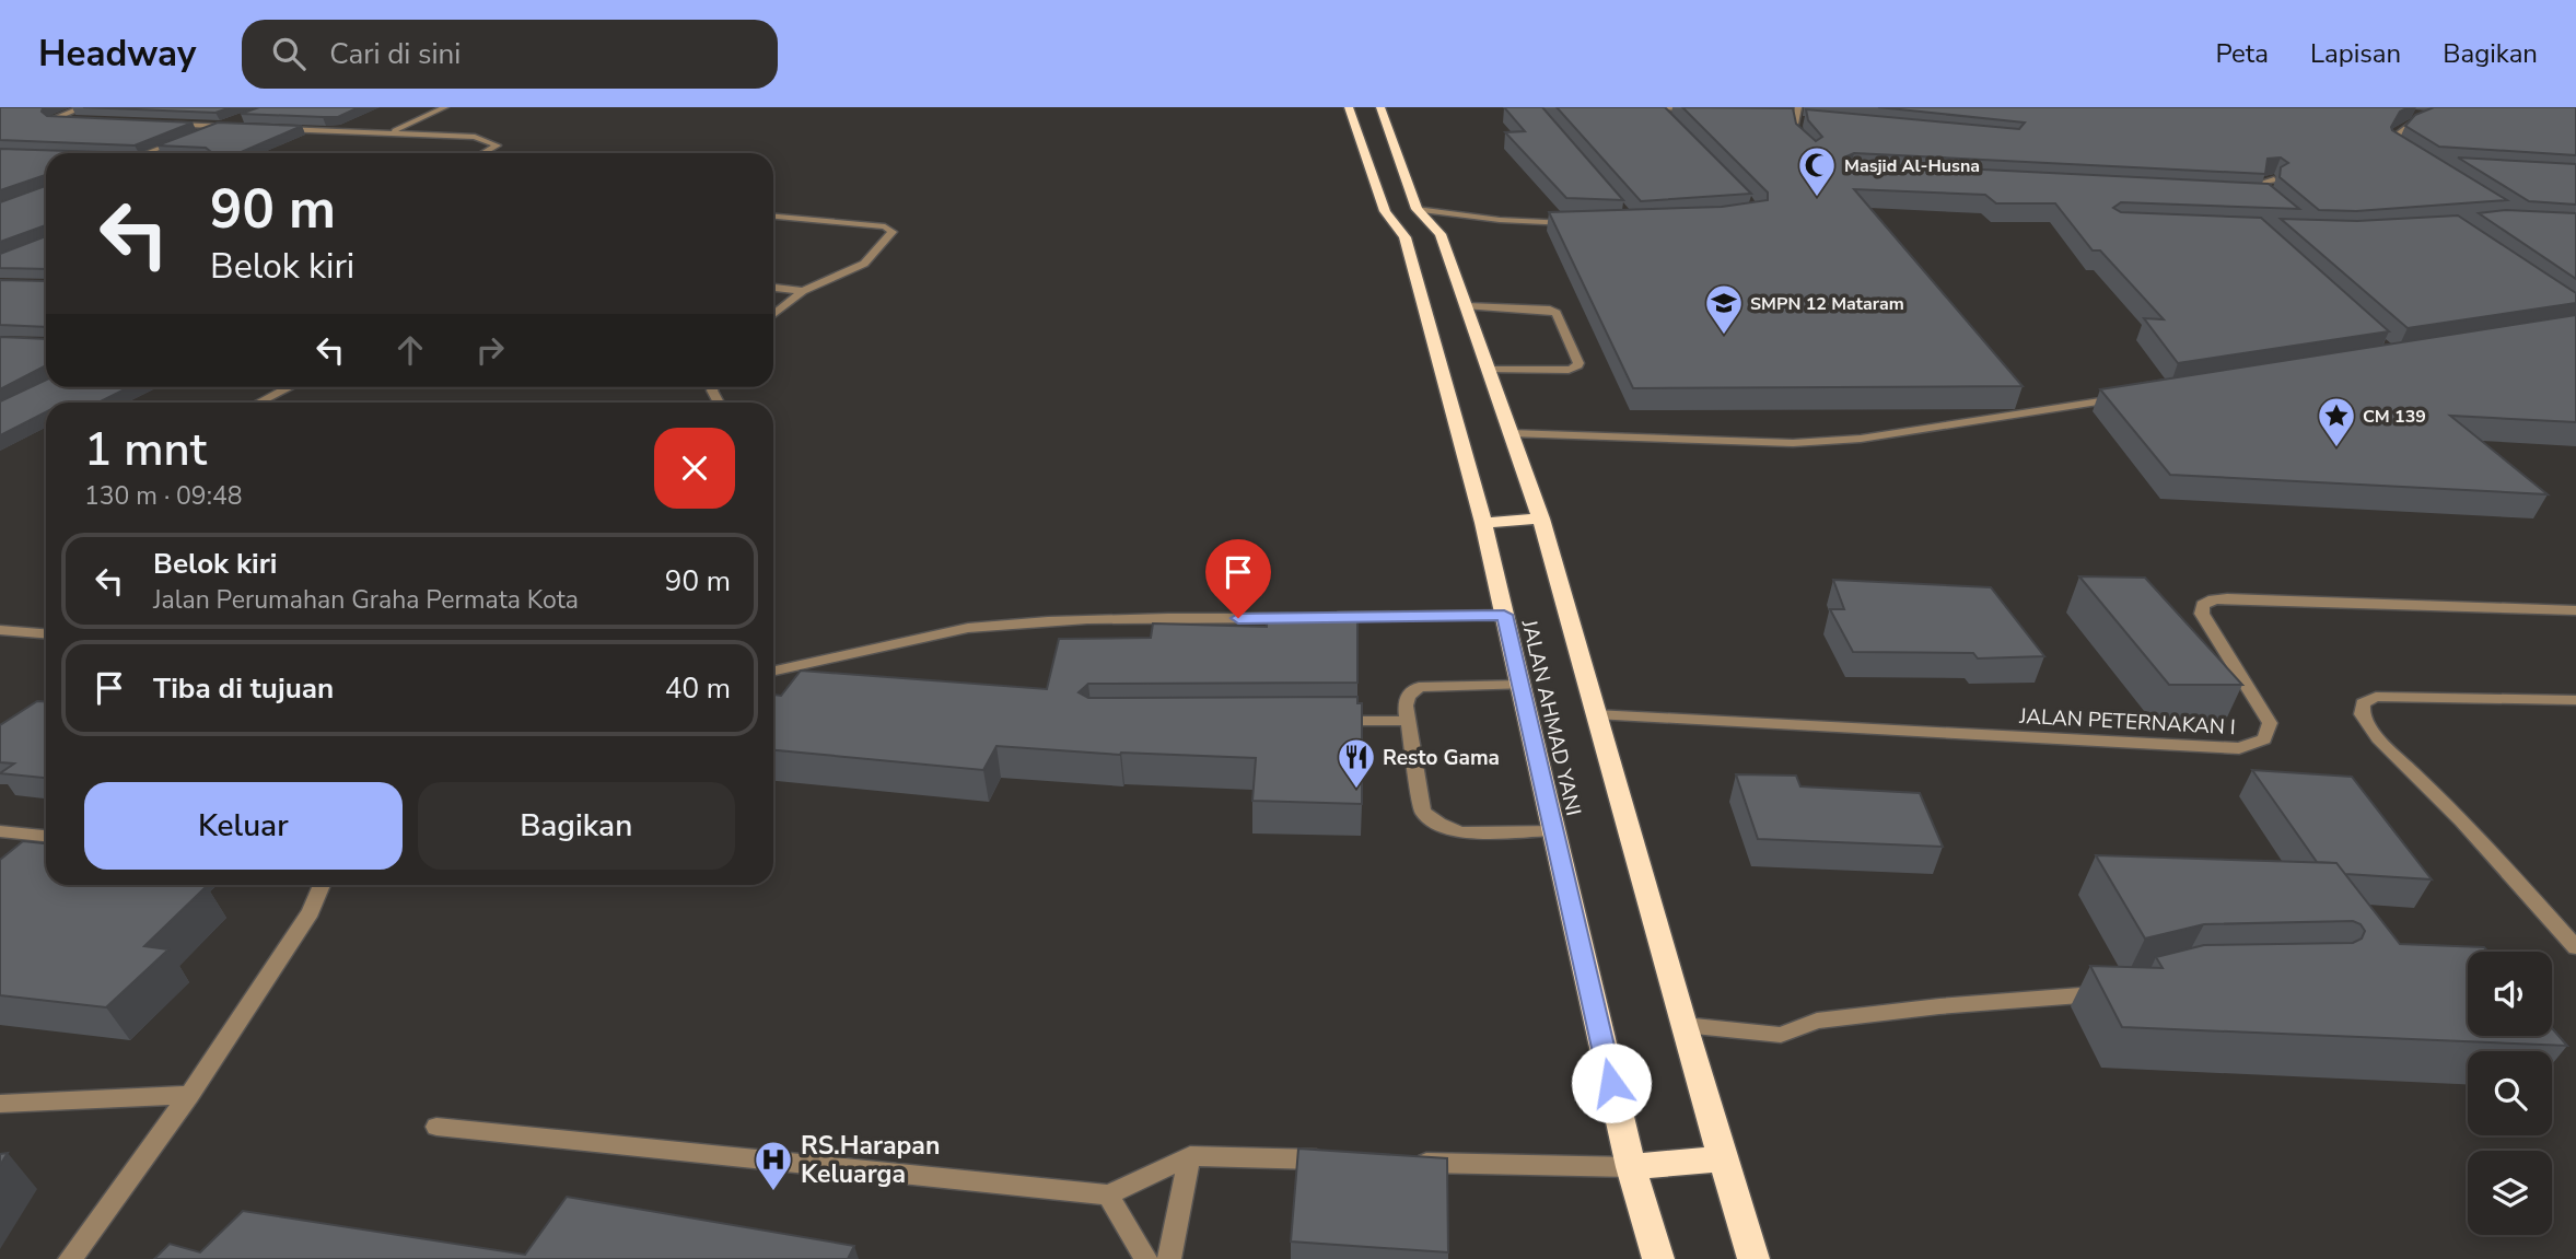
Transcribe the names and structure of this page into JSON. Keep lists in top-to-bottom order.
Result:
{
  "streets": {
    "highway": ["JALAN AHMAD YANI"],
    "street": ["JALAN PETERNAKAN I"]
  },
  "places": {
    "mosque": ["Masjid Al-Husna"],
    "school or university": ["SMPN 12 Mataram"],
    "place": ["CM 139"],
    "restaurant": ["Resto Gama"],
    "hospital": ["RS.Harapan Keluarga"]
  },
  "page": {
    "header": "Headway",
    "search": "Cari di sini",
    "nav": ["Peta", "Lapisan", "Bagikan"],
    "turn": ["90 m", "Belok kiri"],
    "heading": ["1 mnt", "130 m · 09:48"],
    "list": [
      {
        "name": "Belok kiri",
        "note": "Jalan Perumahan Graha Permata Kota",
        "value": "90 m"
      },
      {
        "name": "Tiba di tujuan",
        "value": "40 m"
      }
    ],
    "buttons": ["Keluar", "Bagikan"]
  }
}
